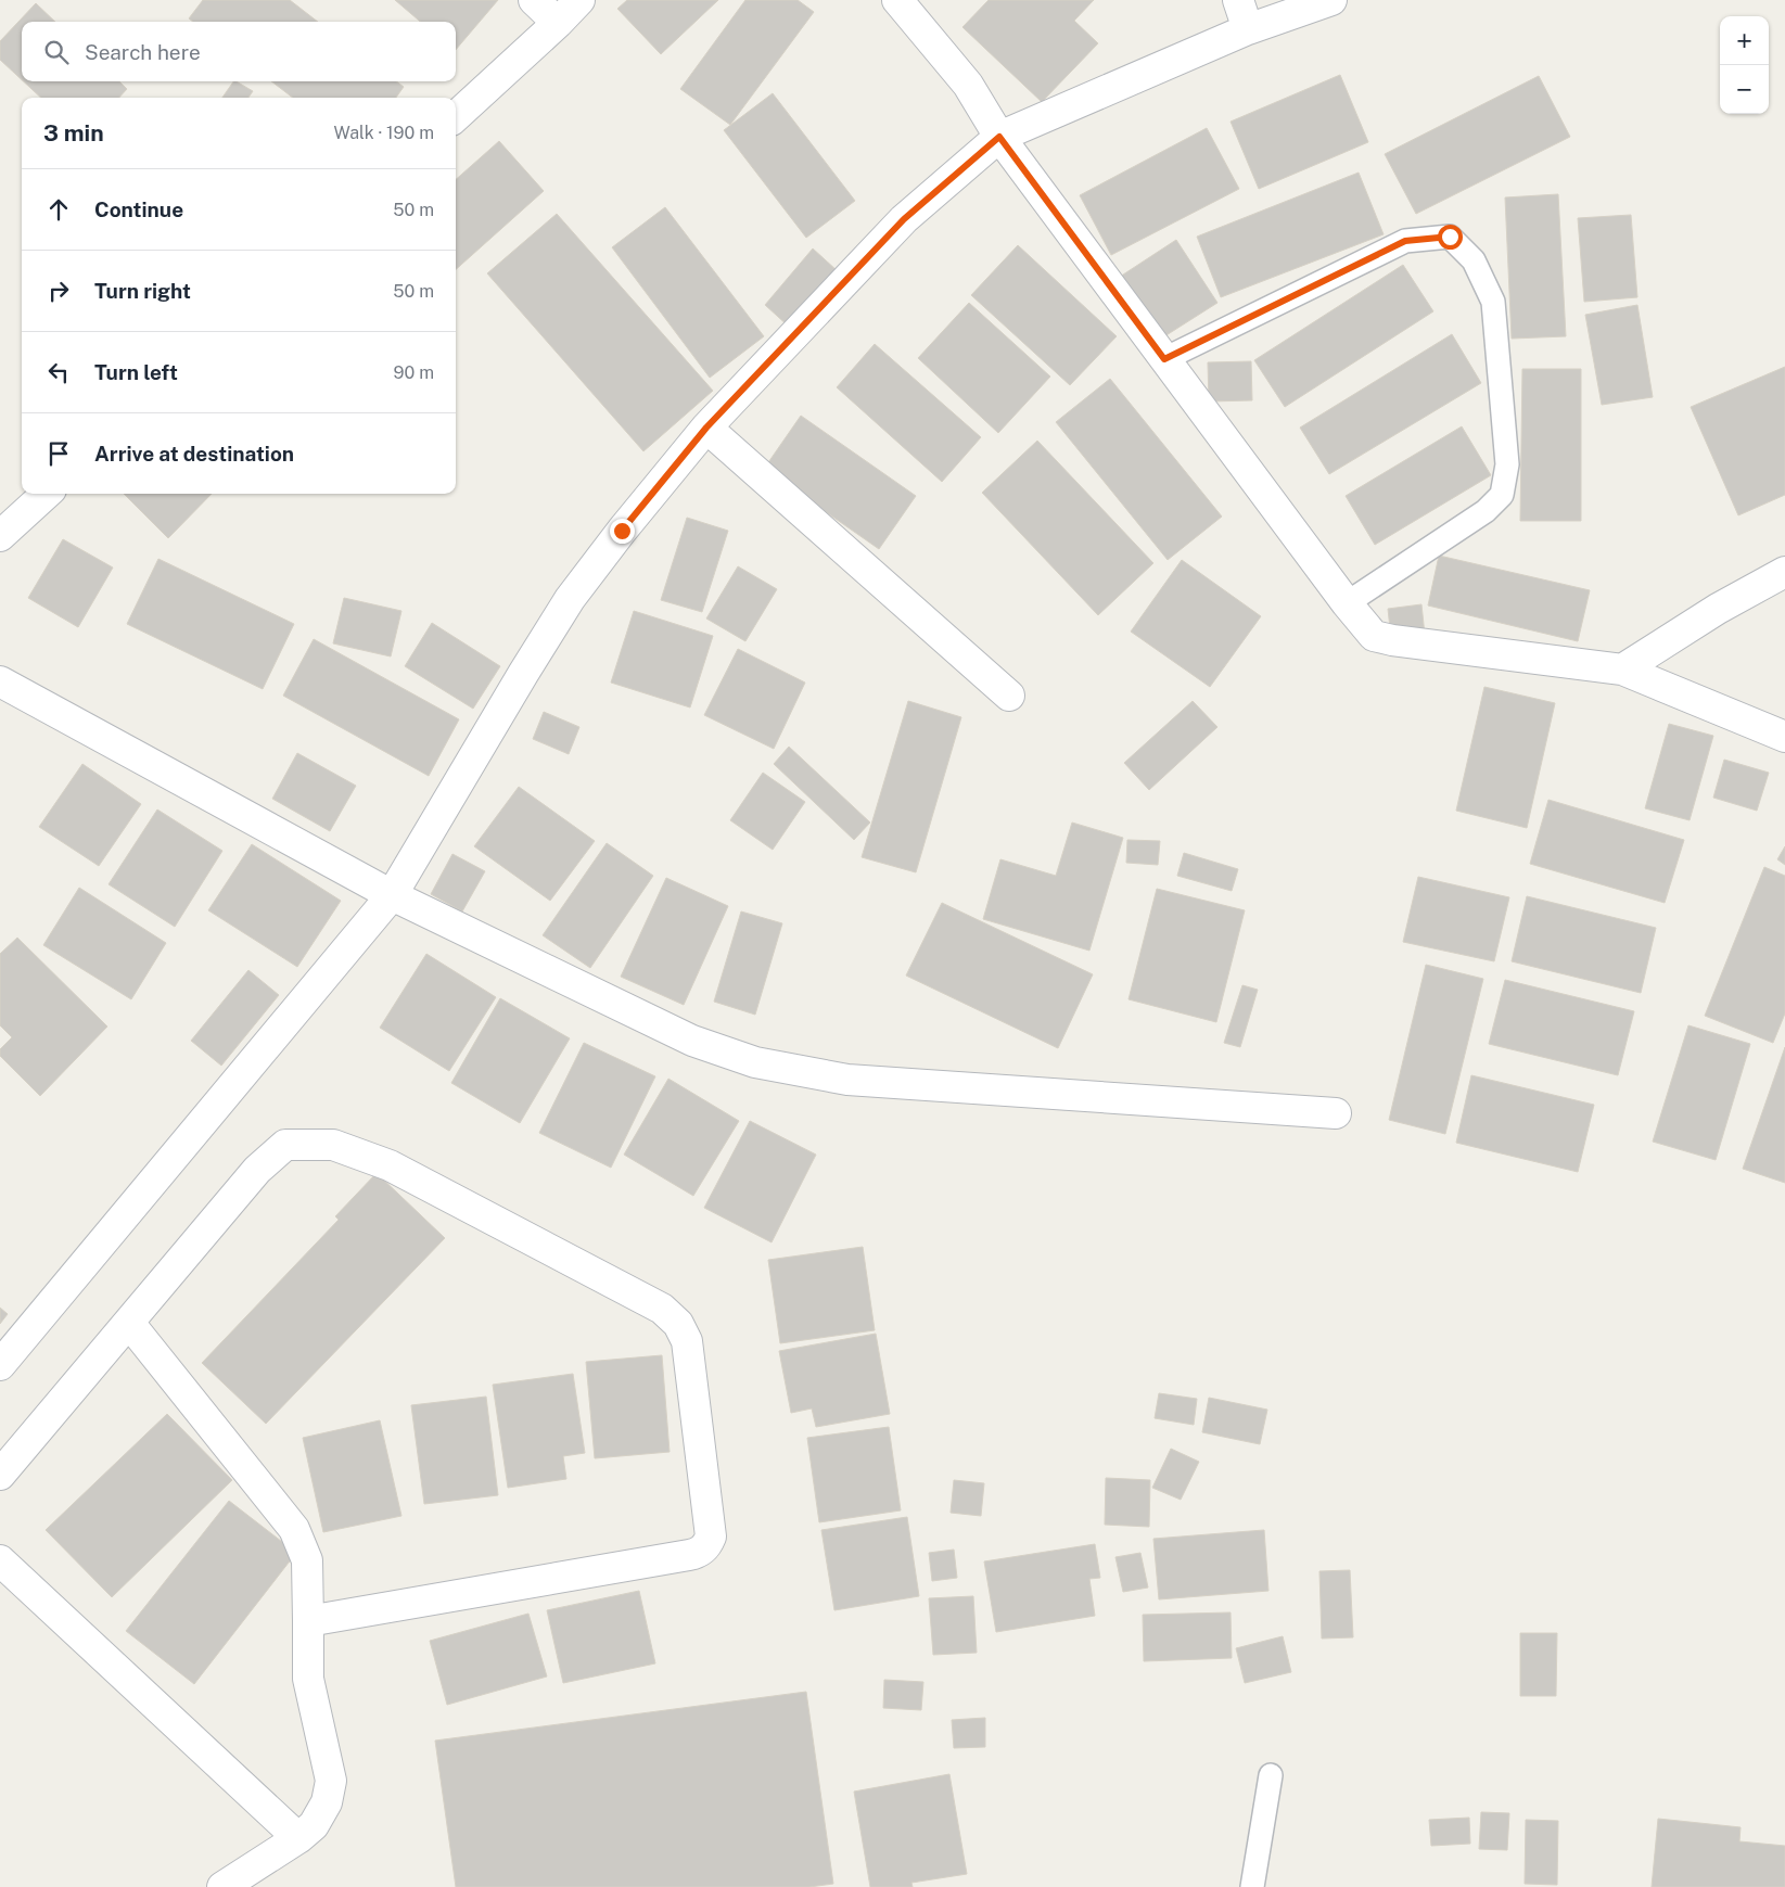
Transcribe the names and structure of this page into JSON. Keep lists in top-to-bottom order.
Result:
{
  "page": {
    "map_buttons": ["+", "−"],
    "search": "Search here",
    "heading": ["3 min", "Walk · 190 m"],
    "list": [
      ["Continue", "50 m"],
      ["Turn right", "50 m"],
      ["Turn left", "90 m"],
      "Arrive at destination"
    ]
  }
}
